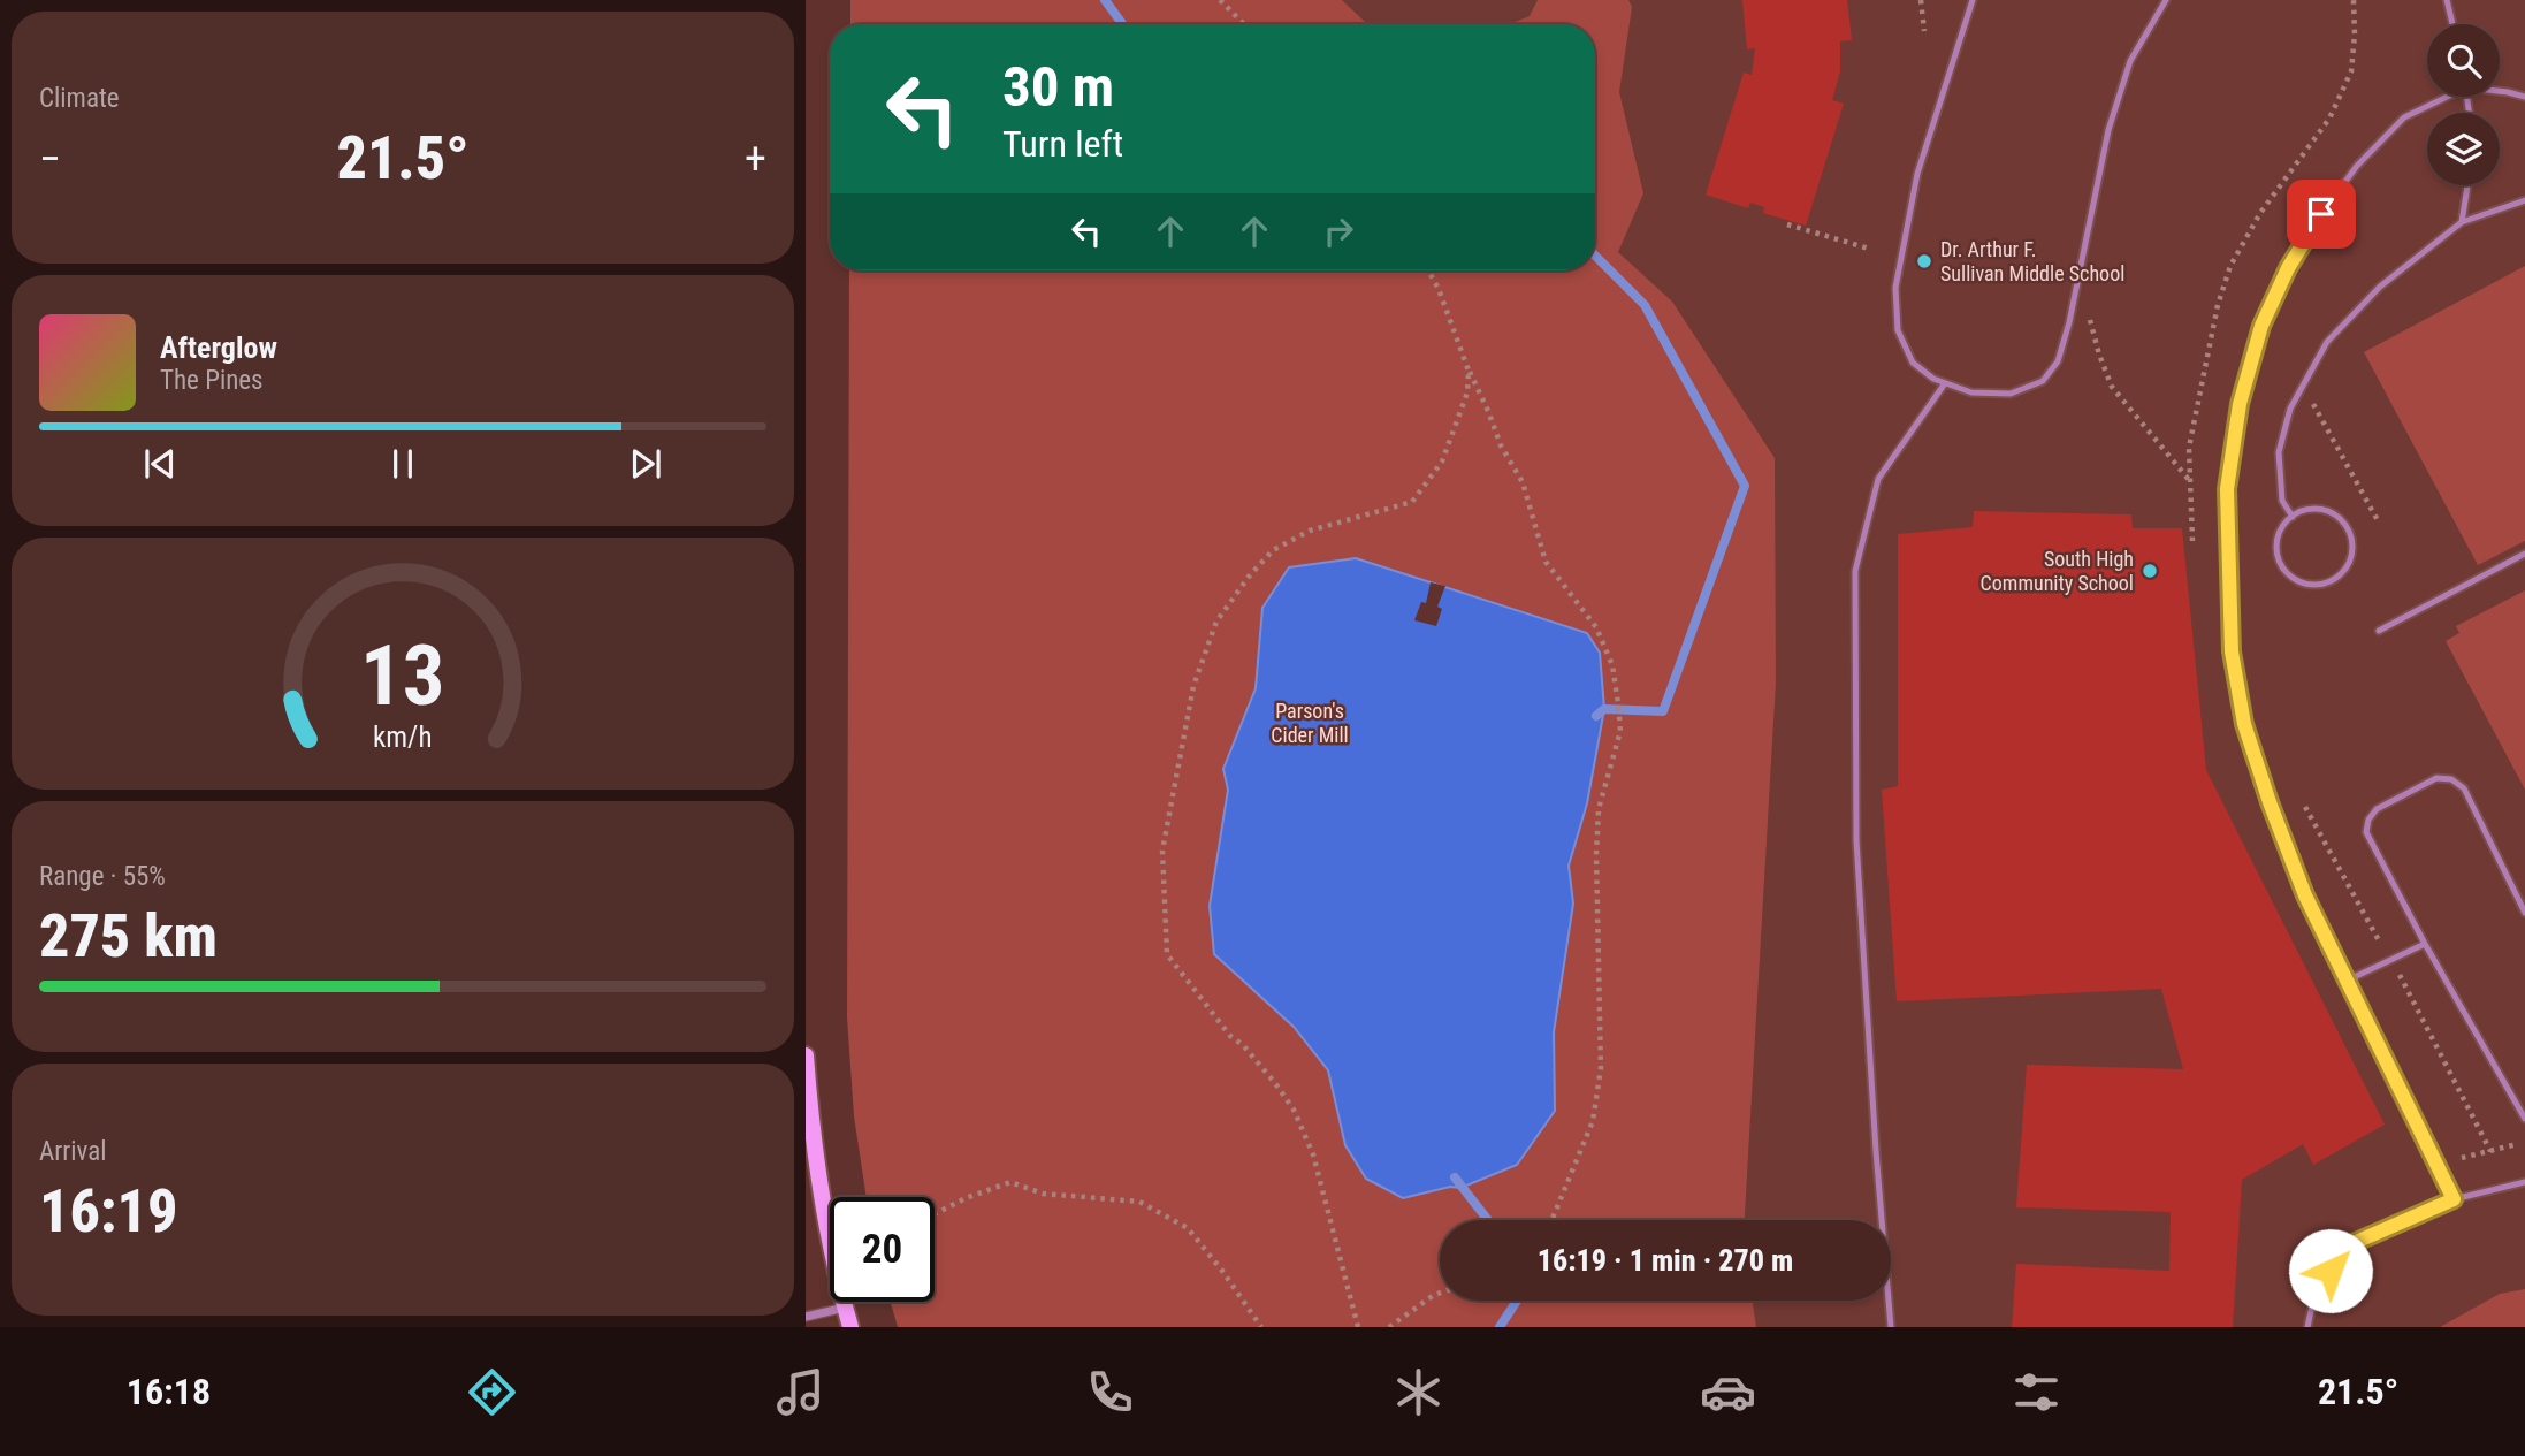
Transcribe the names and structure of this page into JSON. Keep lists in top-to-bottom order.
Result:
{
  "parks": ["Parson's Cider Mill"],
  "places": ["Dr. Arthur F. Sullivan Middle School", "South High Community School"],
  "page": {
    "tile": [
      "Climate",
      ["Range · 55%", "275 km"],
      ["Arrival", "16:19"]
    ],
    "turn": ["30 m", "Turn left"],
    "heat": ["−", "21.5°", "+"],
    "song": ["Afterglow", "The Pines"],
    "limit": "20",
    "trip": "16:19 · 1 min · 270 m",
    "tabs": ["16:18", "21.5°"],
    "gauge": ["13", "km/h"]
  }
}
